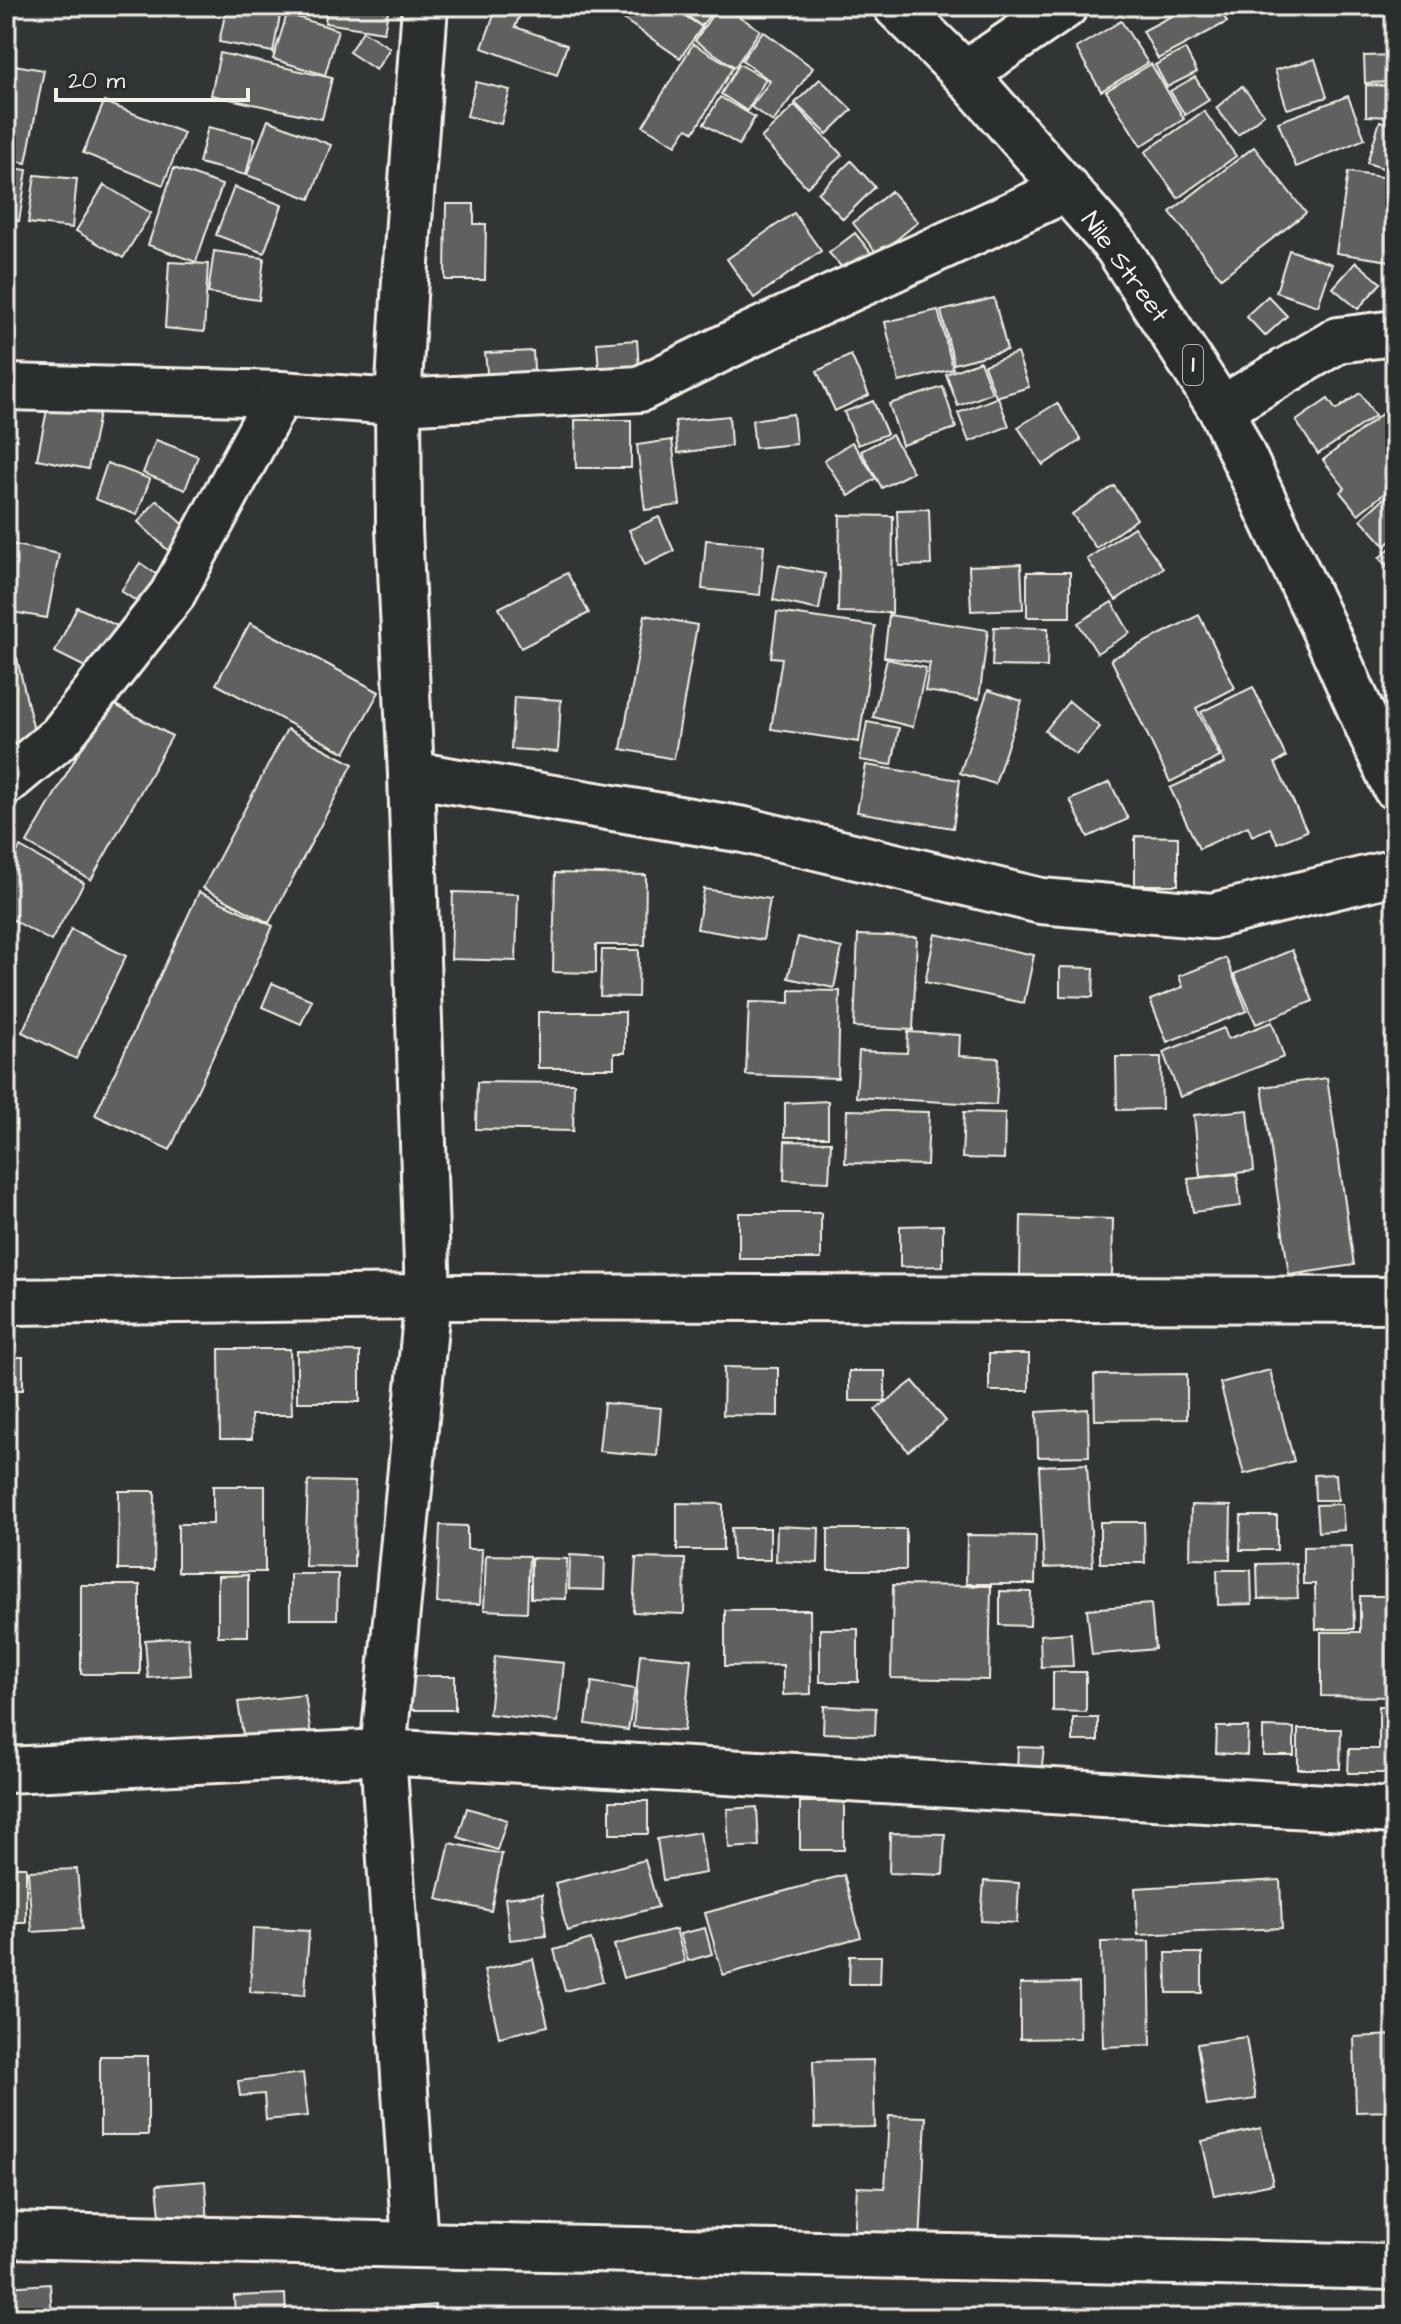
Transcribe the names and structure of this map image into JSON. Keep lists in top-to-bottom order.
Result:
{
  "streets": {
    "street": ["Nile Street", "1"]
  },
  "scale_bar": "20 m"
}
